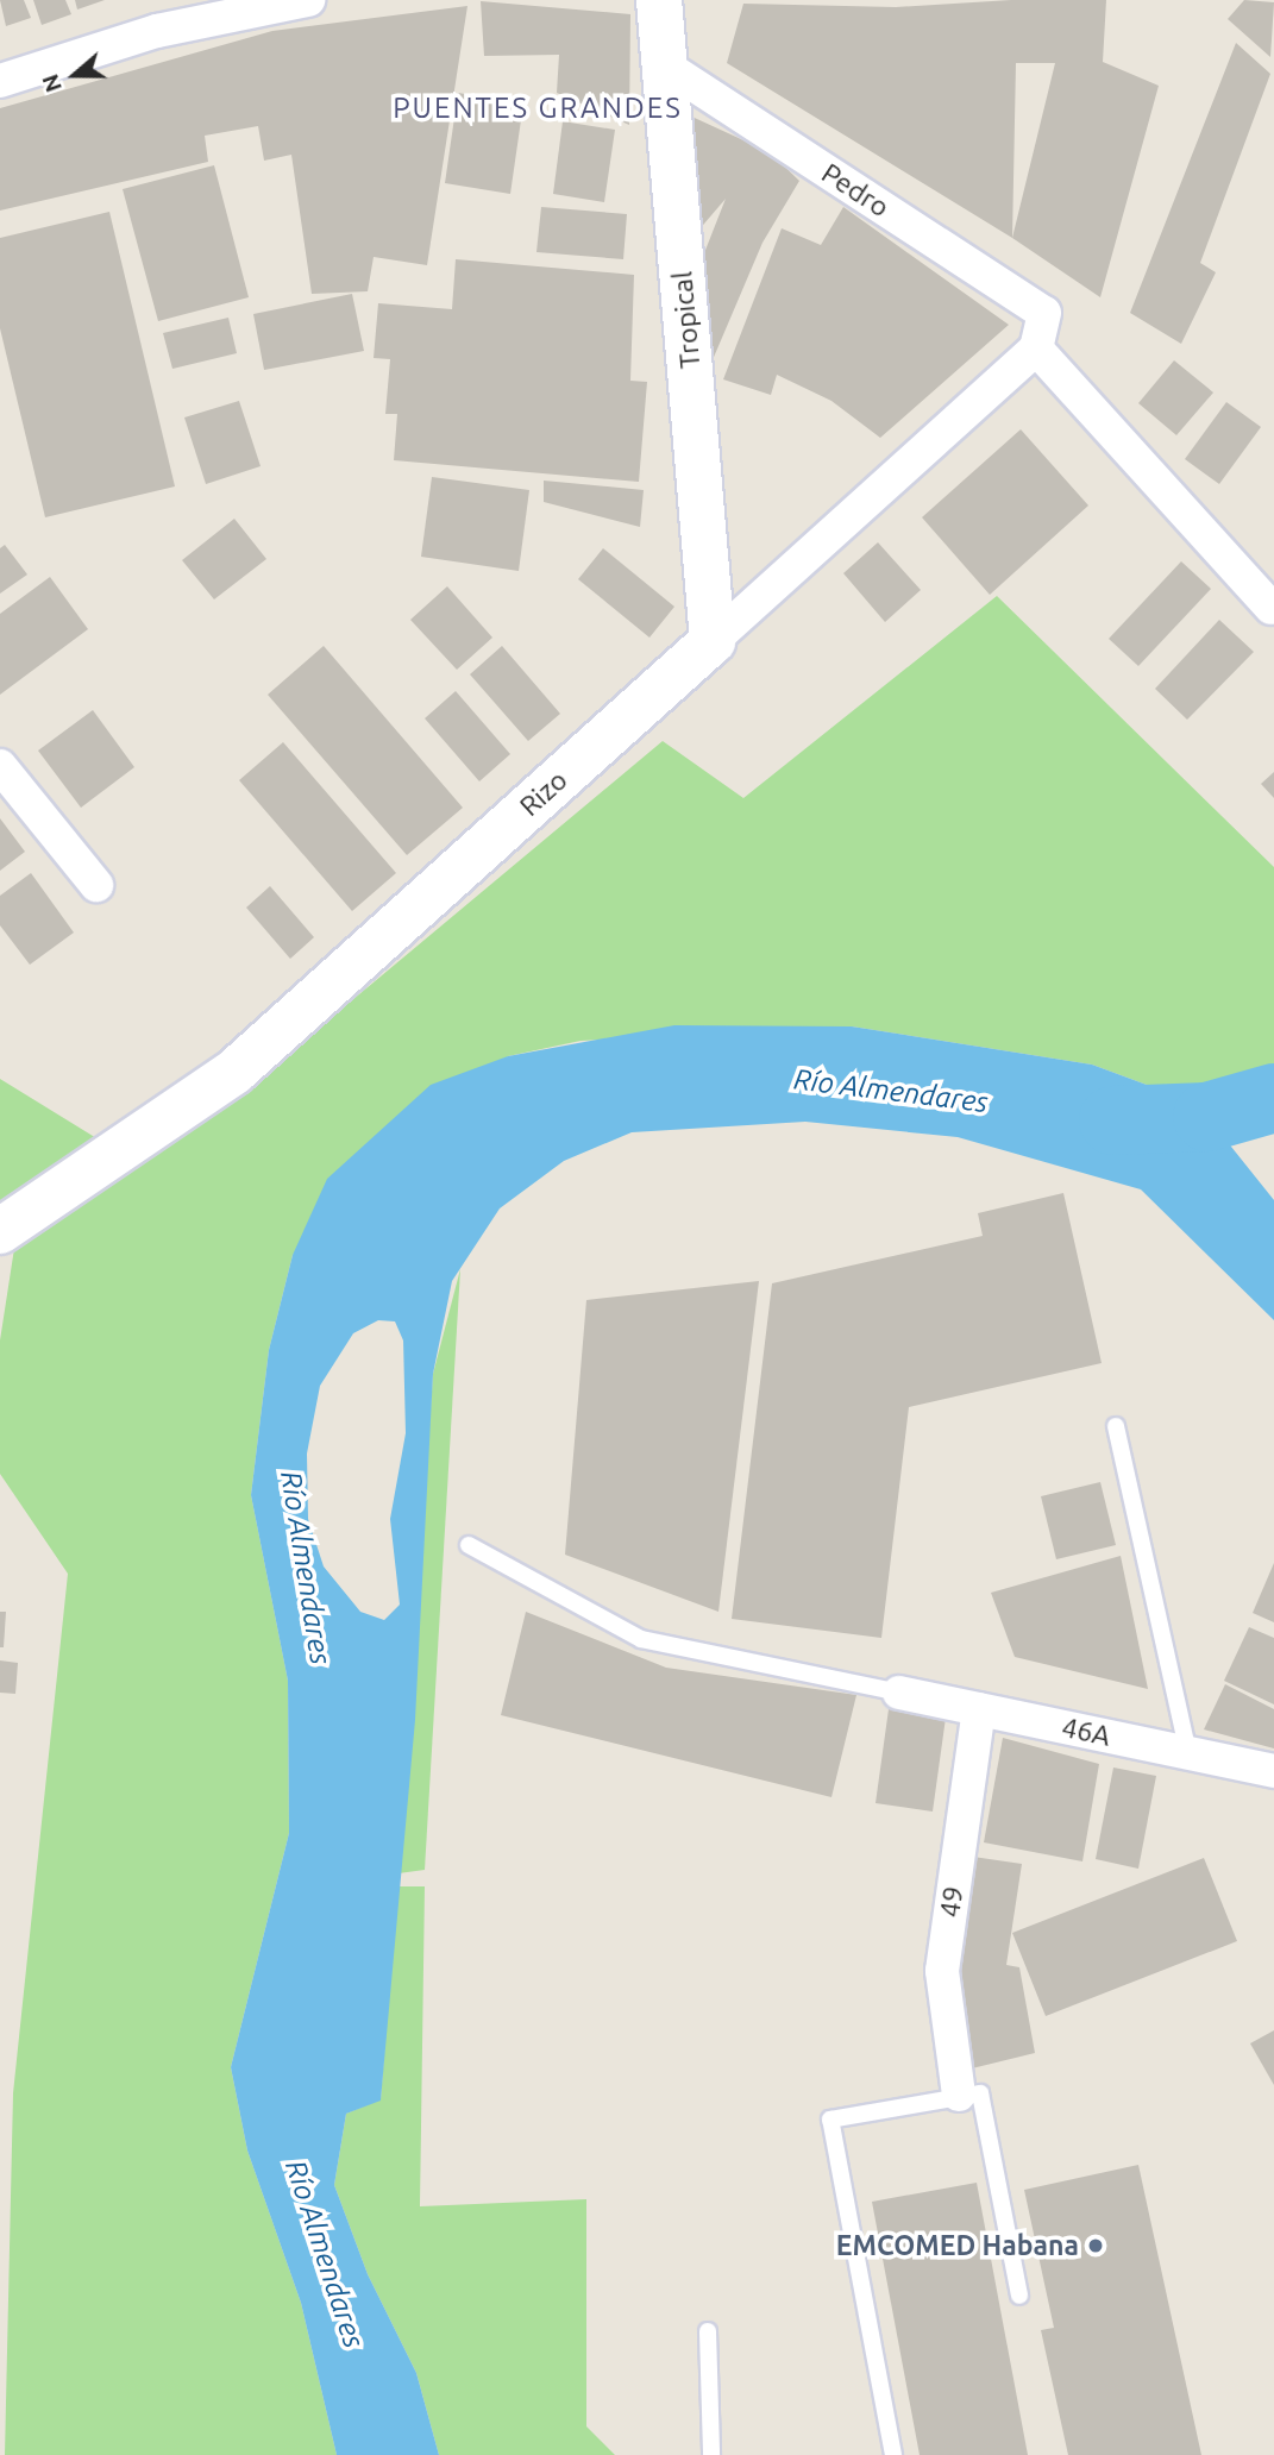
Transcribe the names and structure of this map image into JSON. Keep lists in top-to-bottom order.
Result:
{
  "streets": {
    "street": [
      "Pedro",
      "Tropical",
      "Rizo",
      "46A",
      "49"
    ]
  },
  "crossings": [
    ["Pedro", "Tropical"],
    ["Pedro", "Rizo"],
    ["Tropical", "Rizo"],
    ["46A", "49"]
  ],
  "districts": ["PUENTES GRANDES"],
  "water": ["Río Almendares"],
  "places": ["EMCOMED Habana"],
  "north": "left"
}
